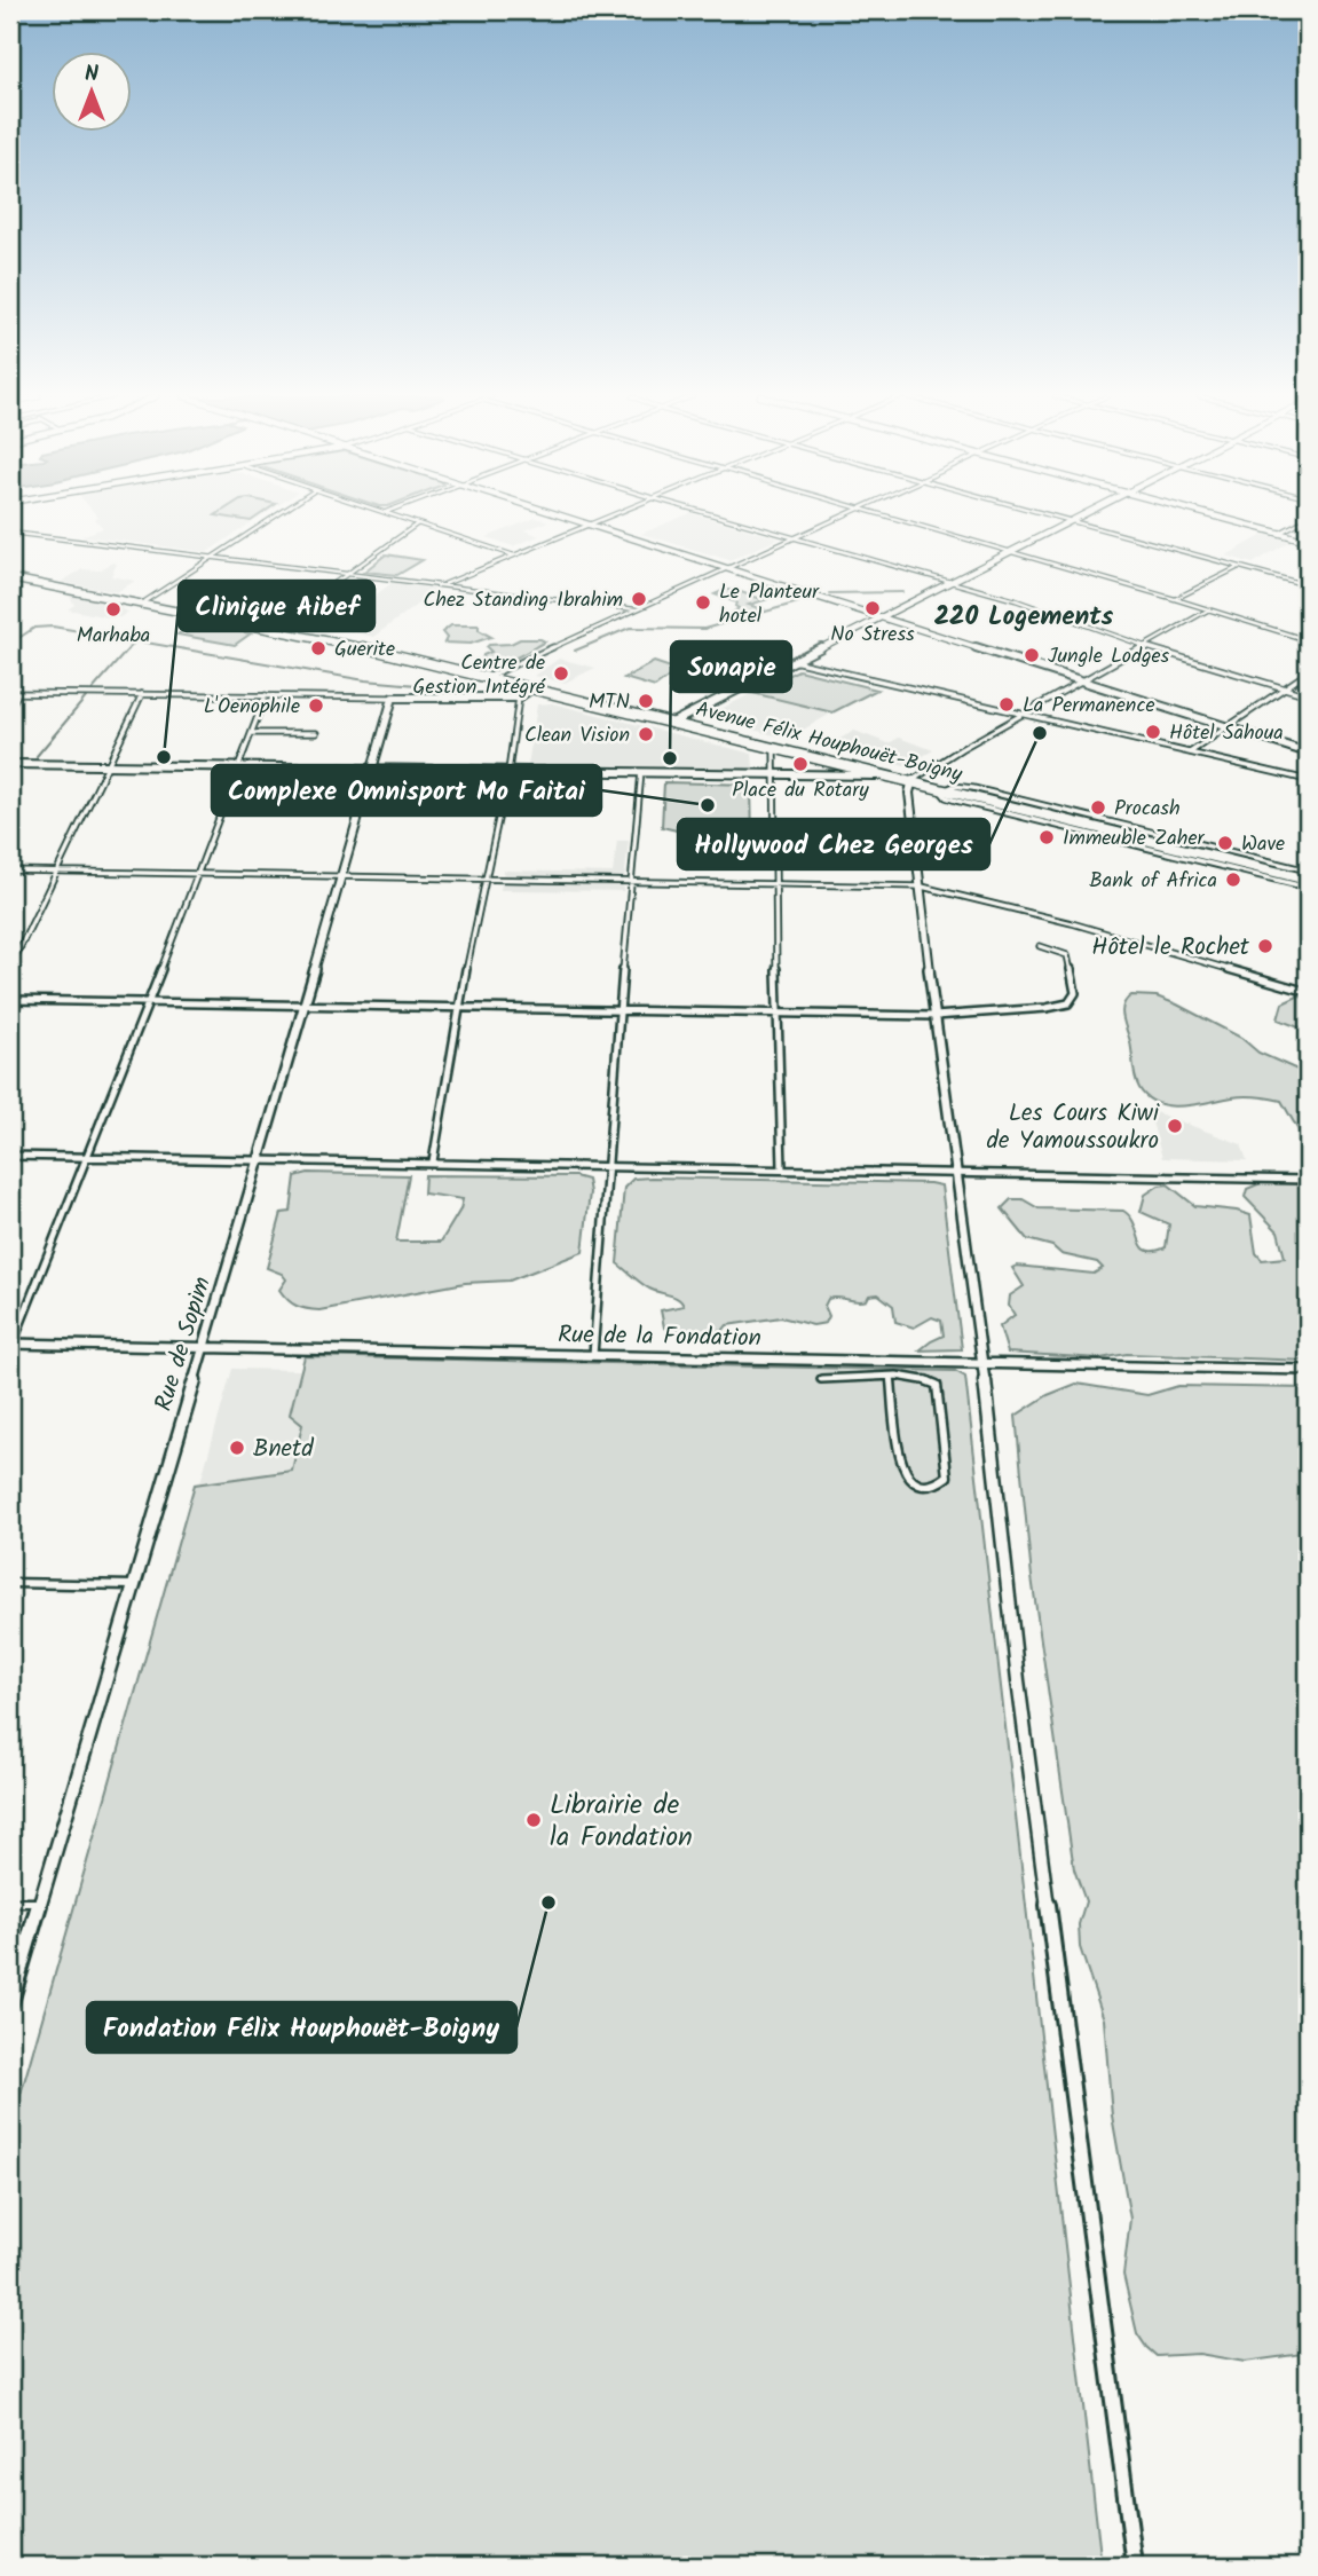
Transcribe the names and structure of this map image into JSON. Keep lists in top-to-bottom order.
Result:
{
  "streets": {
    "highway": ["Avenue Félix Houphouët-Boigny"],
    "street": ["Rue de la Fondation", "Rue de Sopim"]
  },
  "crossings": [
    ["Rue de la Fondation", "Rue de Sopim"]
  ],
  "districts": ["220 Logements"],
  "places": [
    "Chez Standing Ibrahim",
    "Le Planteur hotel",
    "No Stress",
    "Marhaba",
    "Guerite",
    "Jungle Lodges",
    "Centre de Gestion Intégré",
    "MTN",
    "La Permanence",
    "L'Oenophile",
    "Hôtel Sahoua",
    "Hollywood Chez Georges",
    "Clean Vision",
    "Clinique Aibef",
    "Sonapie",
    "Place du Rotary",
    "Complexe Omnisport Mo Faitai",
    "Procash",
    "Immeuble Zaher",
    "Wave",
    "Bank of Africa",
    "Hôtel le Rochet",
    "Les Cours Kiwi de Yamoussoukro",
    "Bnetd",
    "Librairie de la Fondation",
    "Fondation Félix Houphouët-Boigny"
  ],
  "north": "top"
}
